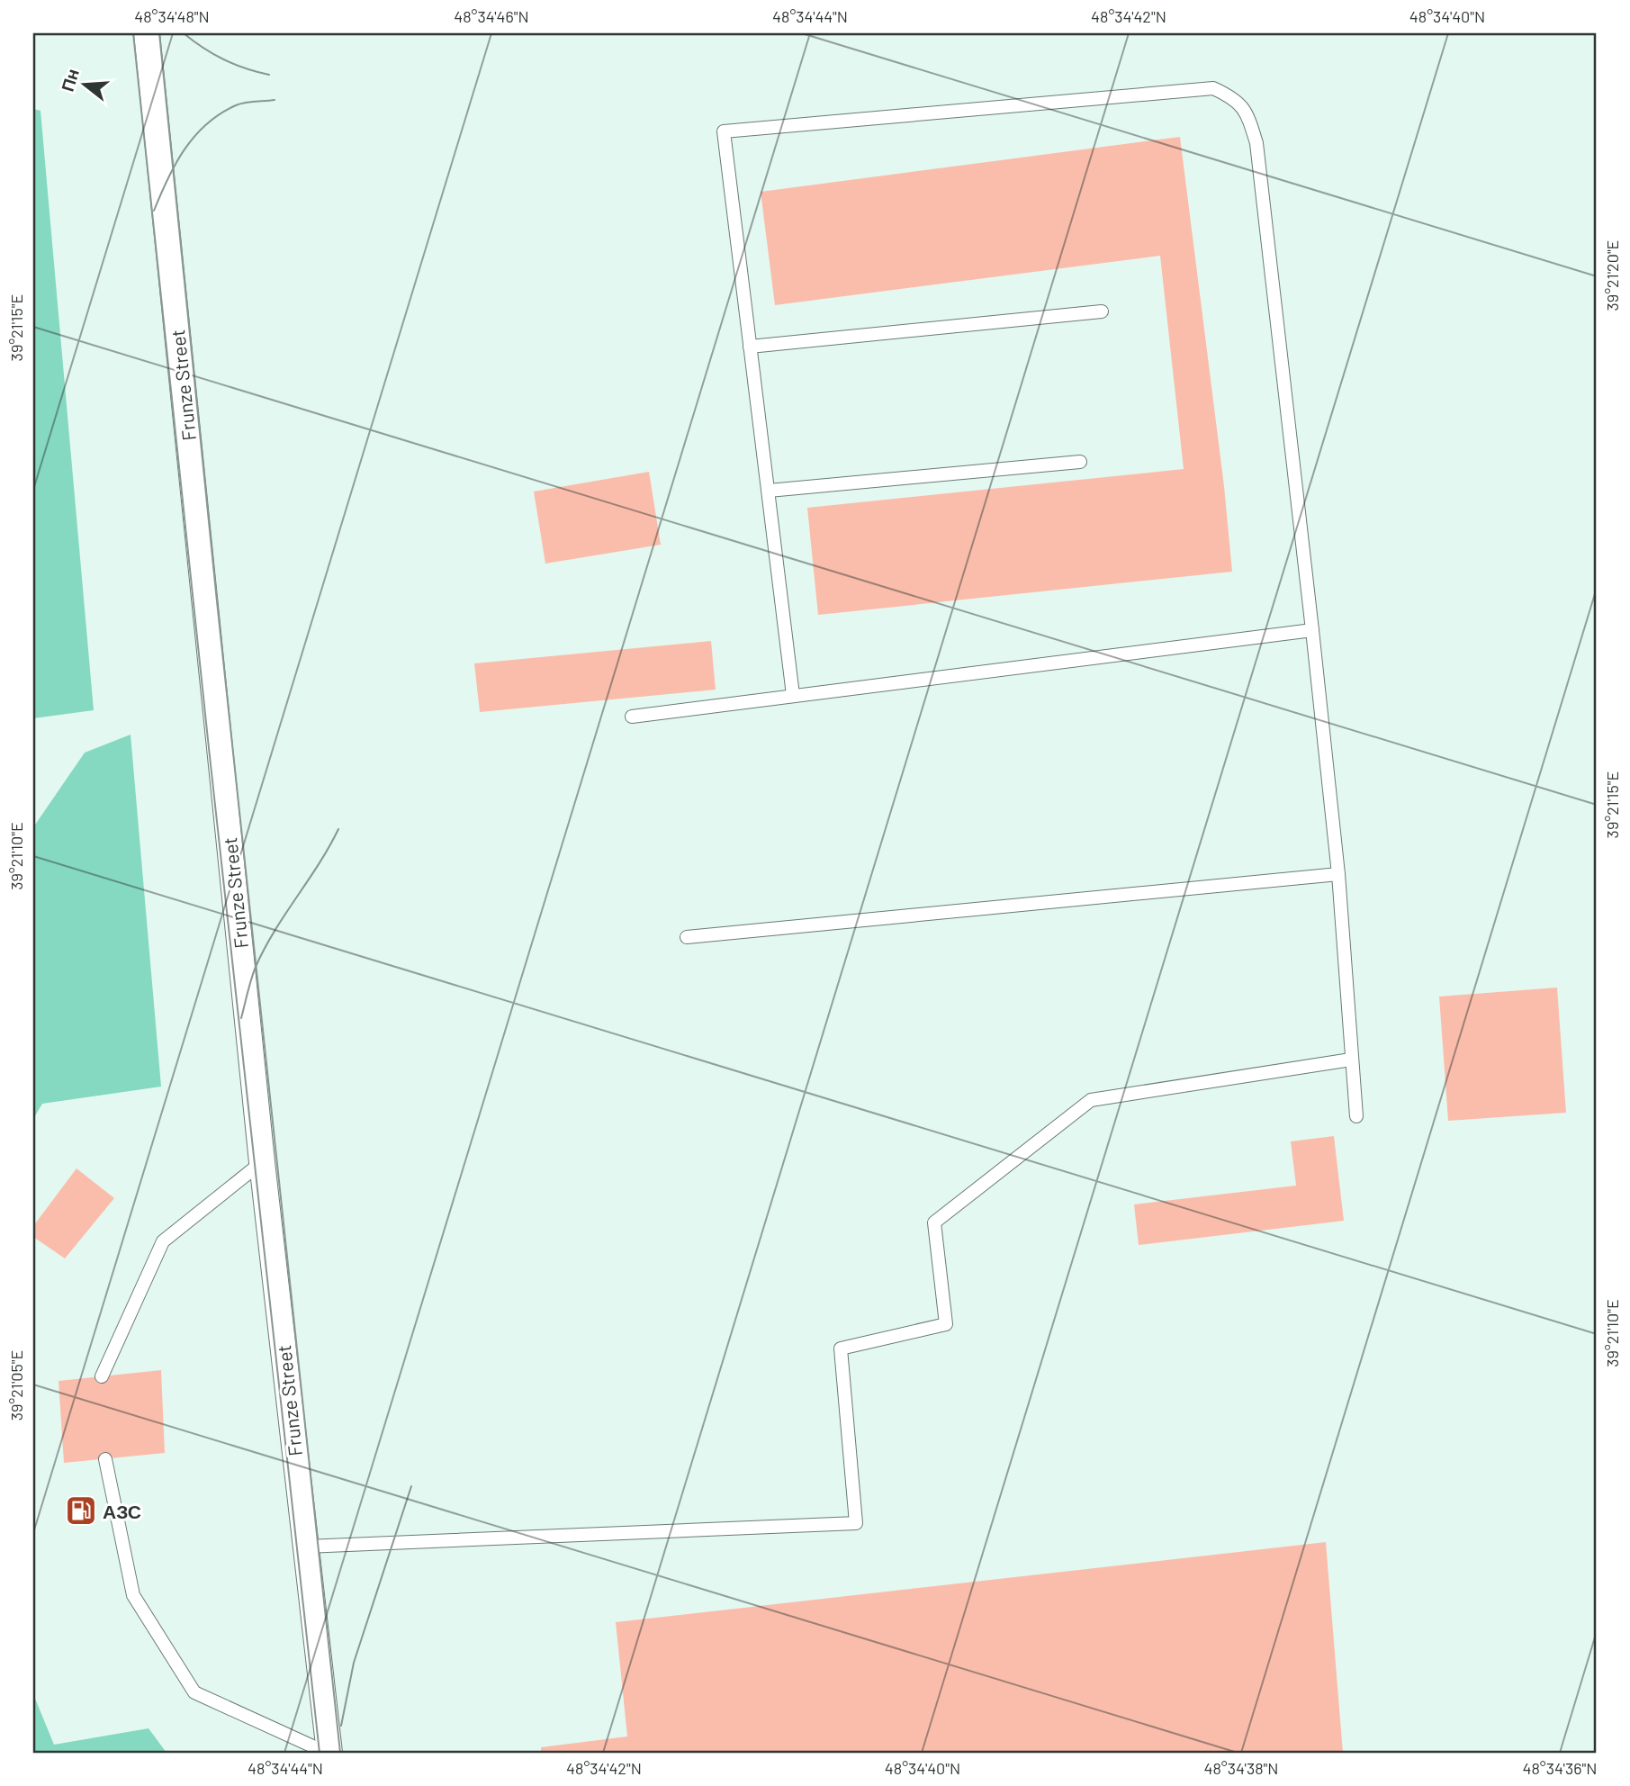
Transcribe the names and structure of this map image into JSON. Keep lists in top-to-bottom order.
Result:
{
  "streets": {
    "street": ["Frunze Street"]
  },
  "places": {
    "fuel station": ["АЗС"]
  },
  "north": "left",
  "coordinates": [
    "48°34'48\"N",
    "48°34'46\"N",
    "48°34'44\"N",
    "48°34'42\"N",
    "48°34'40\"N",
    "39°21'20\"E",
    "39°21'15\"E",
    "39°21'10\"E",
    "39°21'05\"E",
    "48°34'38\"N",
    "48°34'36\"N"
  ]
}
